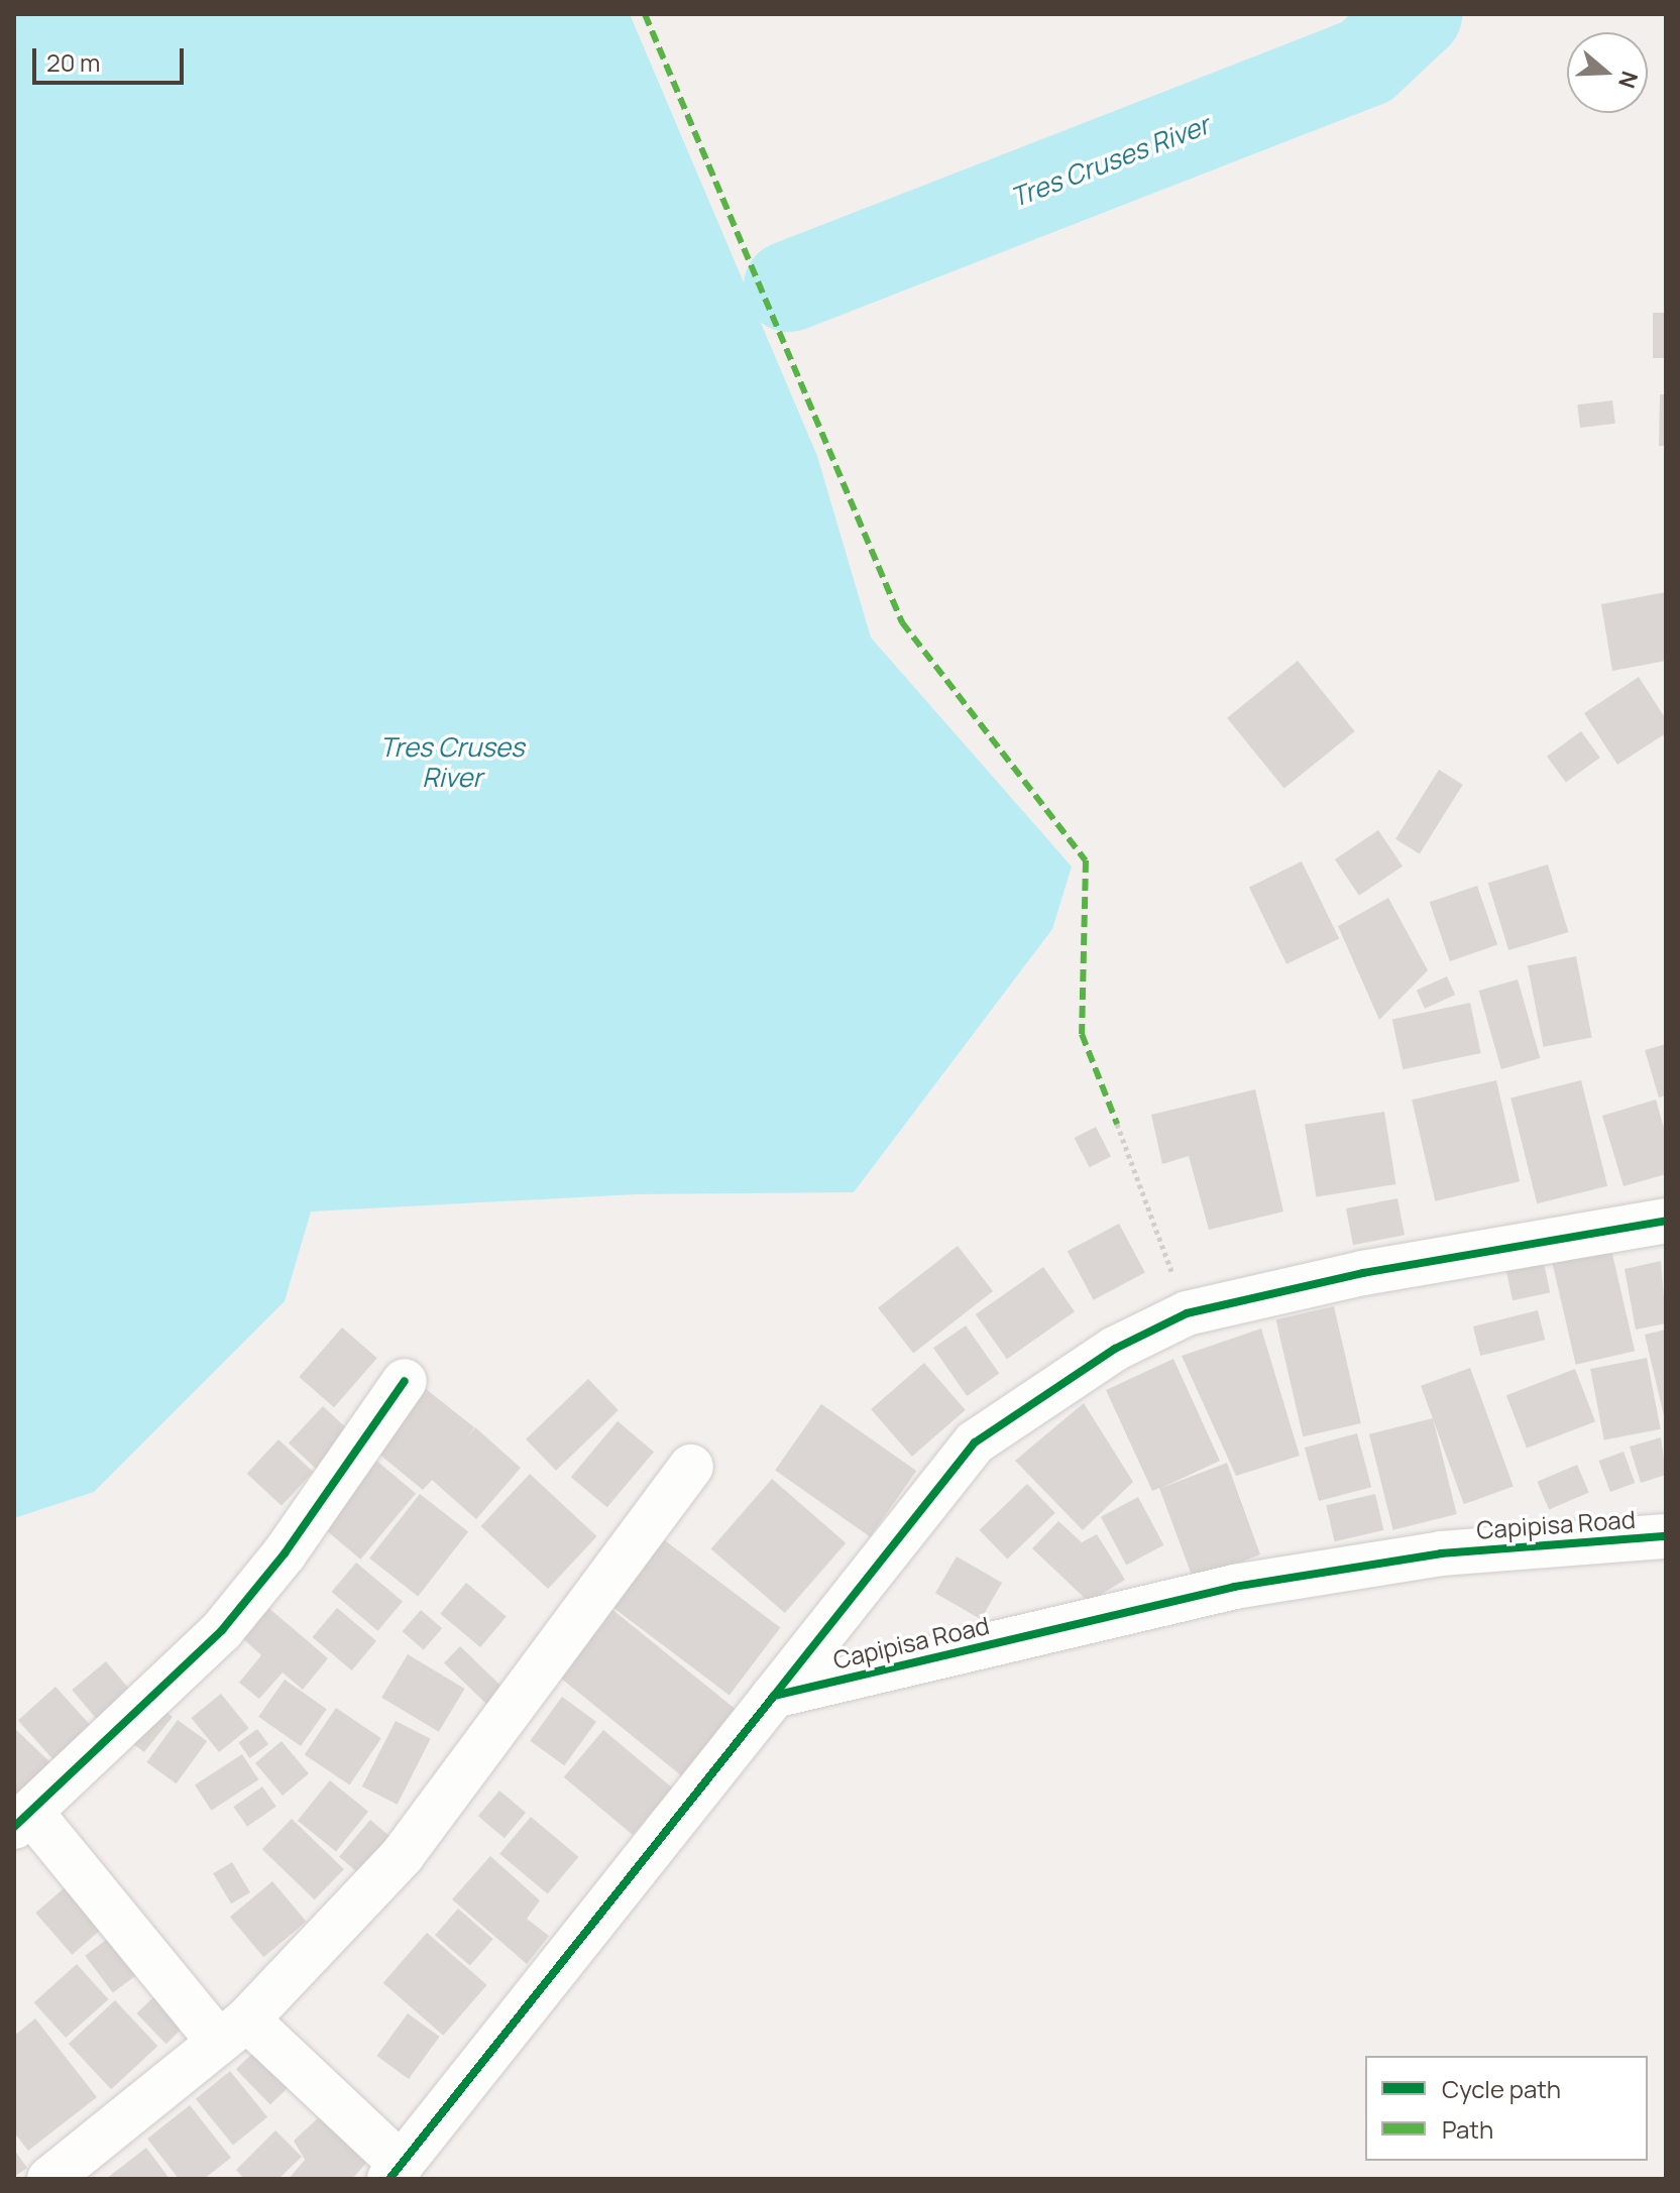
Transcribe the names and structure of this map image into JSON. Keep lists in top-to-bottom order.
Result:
{
  "streets": {
    "street": ["Capipisa Road"]
  },
  "water": ["Tres Cruses River"],
  "legend": ["Cycle path", "Path"],
  "scale_bar": "20 m",
  "north": "right"
}
